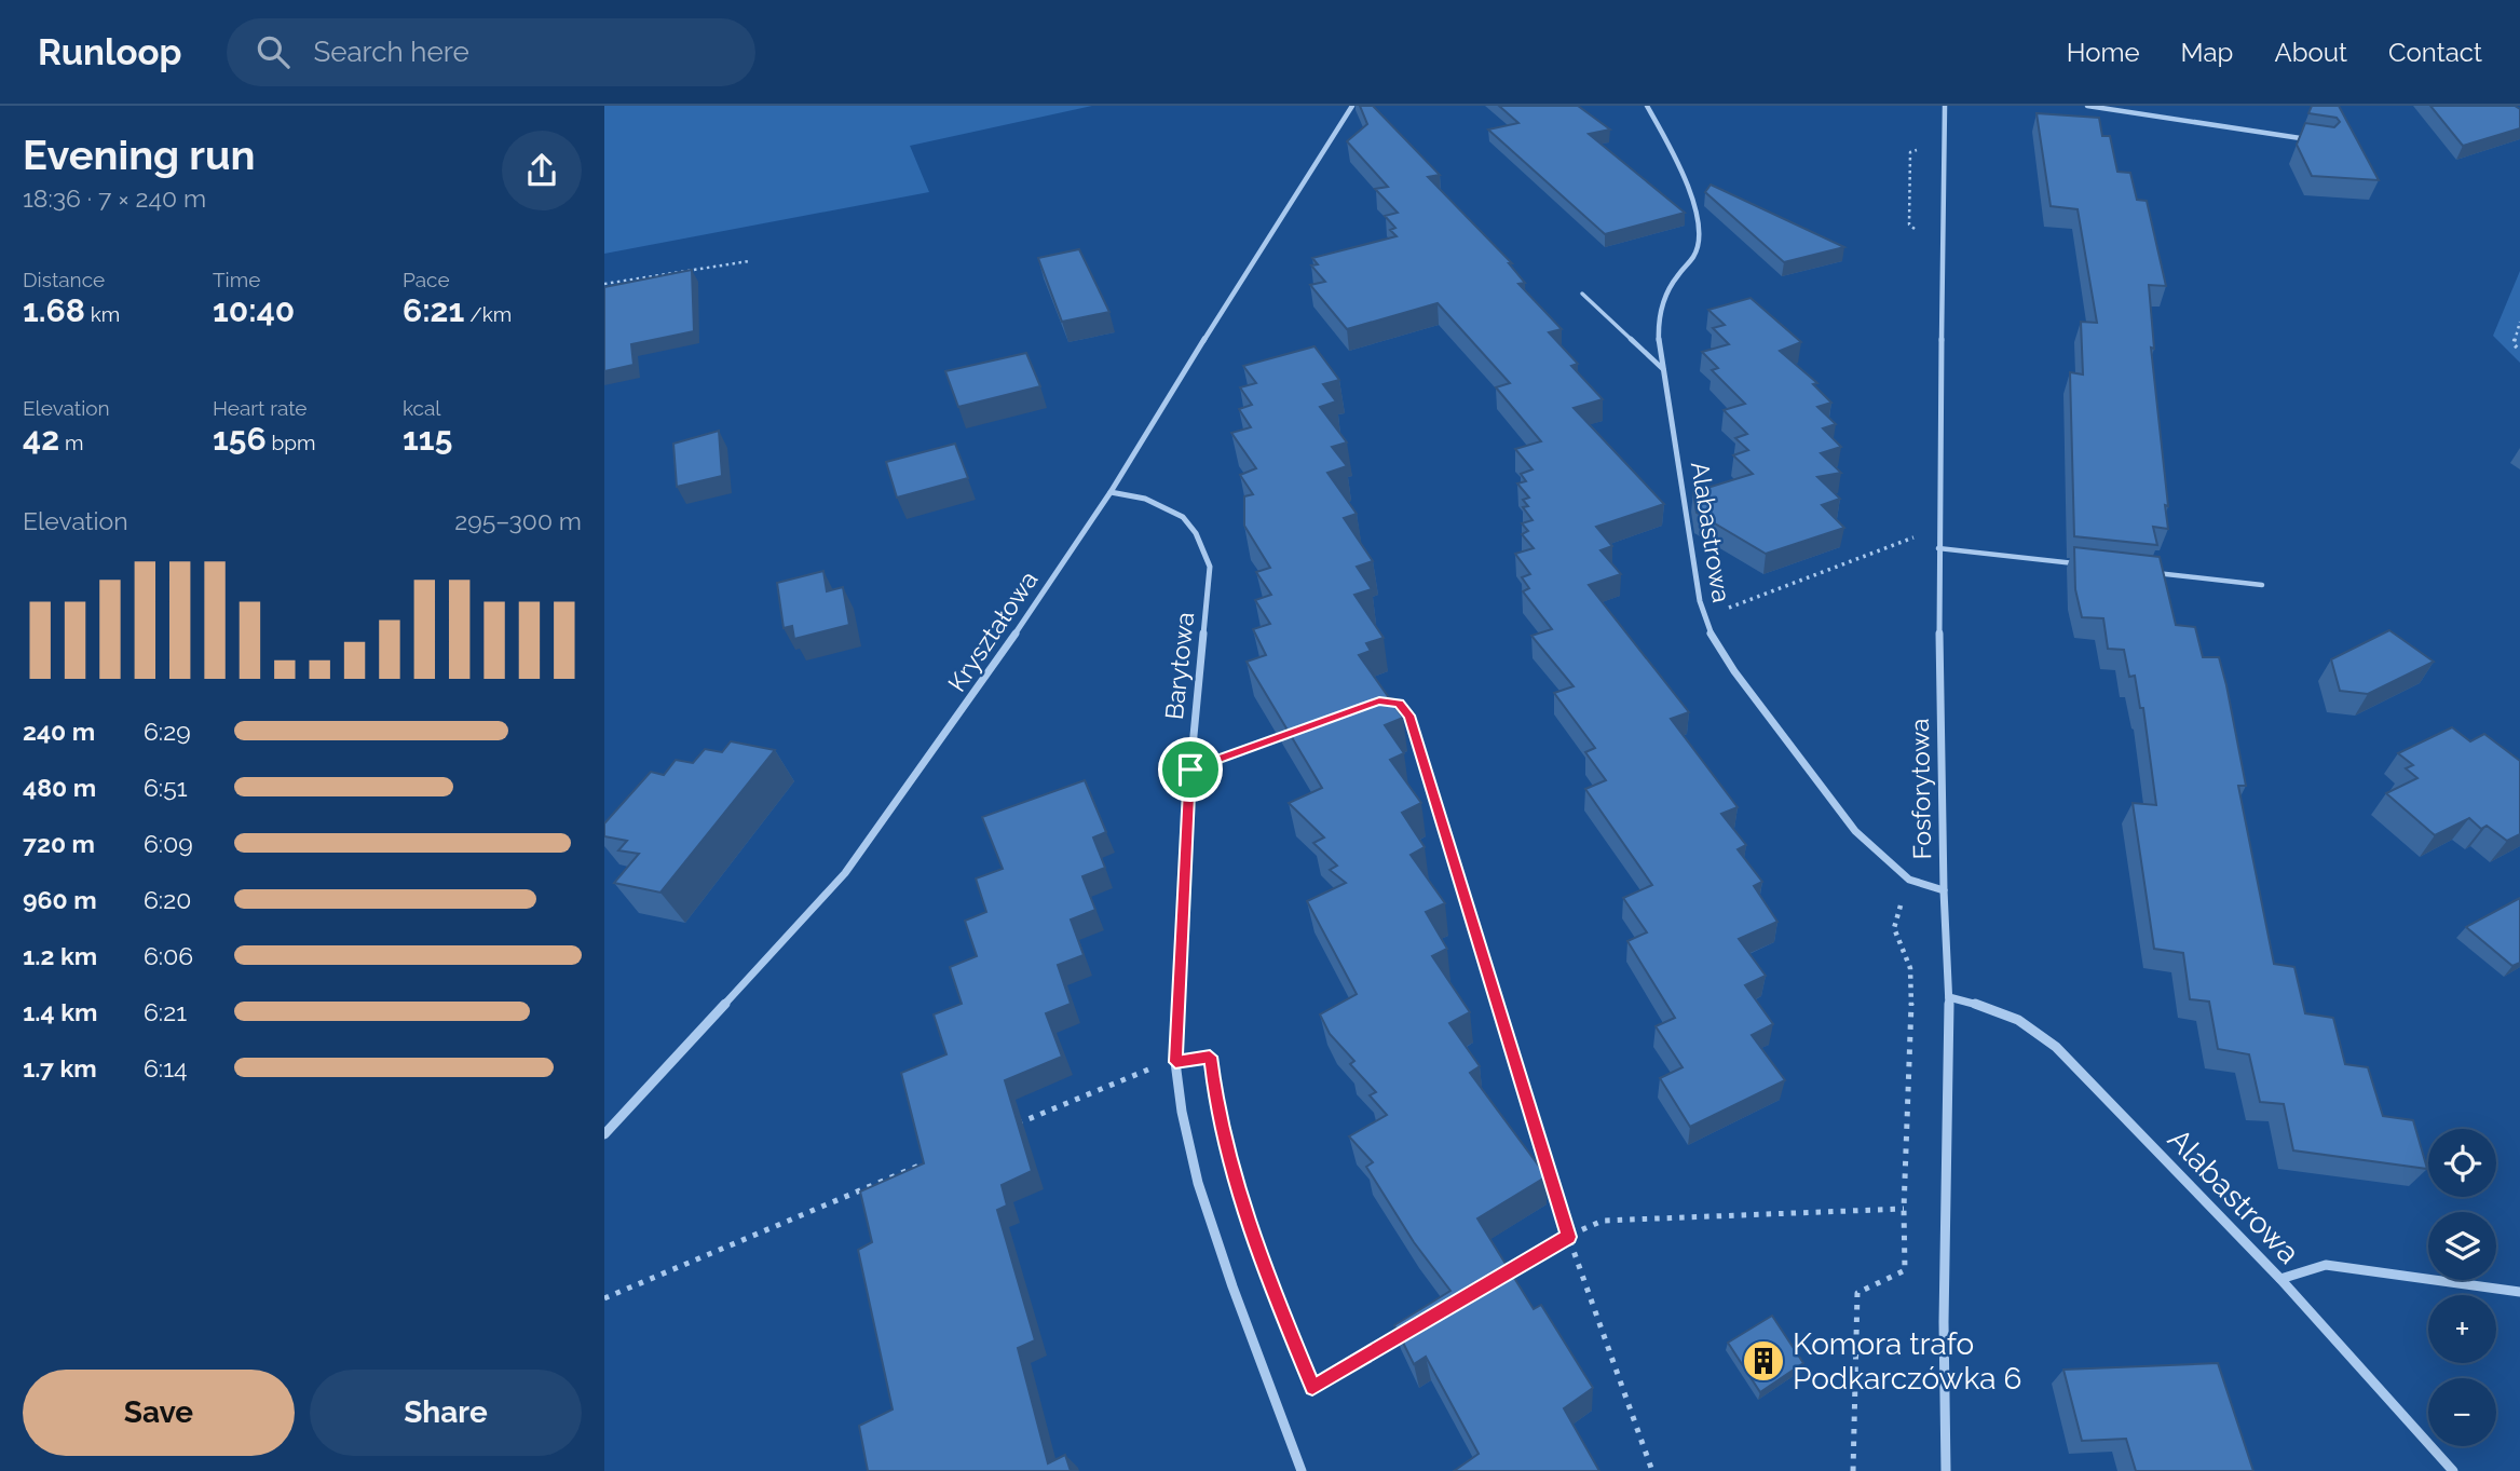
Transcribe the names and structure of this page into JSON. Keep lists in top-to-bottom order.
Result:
{
  "streets": {
    "street": [
      "Alabastrowa",
      "Kryształowa",
      "Barytowa",
      "Fosforytowa"
    ]
  },
  "crossings": [
    ["Alabastrowa", "Fosforytowa"],
    ["Kryształowa", "Barytowa"]
  ],
  "places": {
    "building": ["Komora trafo Podkarczówka 6"]
  },
  "page": {
    "header": "Runloop",
    "search": "Search here",
    "nav": [
      "Home",
      "Map",
      "About",
      "Contact"
    ],
    "heading": ["Evening run", "18:36 · 7 × 240 m"],
    "stats": [
      ["Distance", "1.68 km"],
      ["Time", "10:40"],
      ["Pace", "6:21 /km"],
      ["Elevation", "42 m"],
      ["Heart rate", "156 bpm"],
      ["kcal", "115"]
    ],
    "chart": ["Elevation", "295–300 m"],
    "list": [
      {
        "name": "240 m",
        "note": "6:29"
      },
      {
        "name": "480 m",
        "note": "6:51"
      },
      {
        "name": "720 m",
        "note": "6:09"
      },
      {
        "name": "960 m",
        "note": "6:20"
      },
      {
        "name": "1.2 km",
        "note": "6:06"
      },
      {
        "name": "1.4 km",
        "note": "6:21"
      },
      {
        "name": "1.7 km",
        "note": "6:14"
      }
    ],
    "map_buttons": ["+", "−"],
    "buttons": ["Save", "Share"]
  }
}
